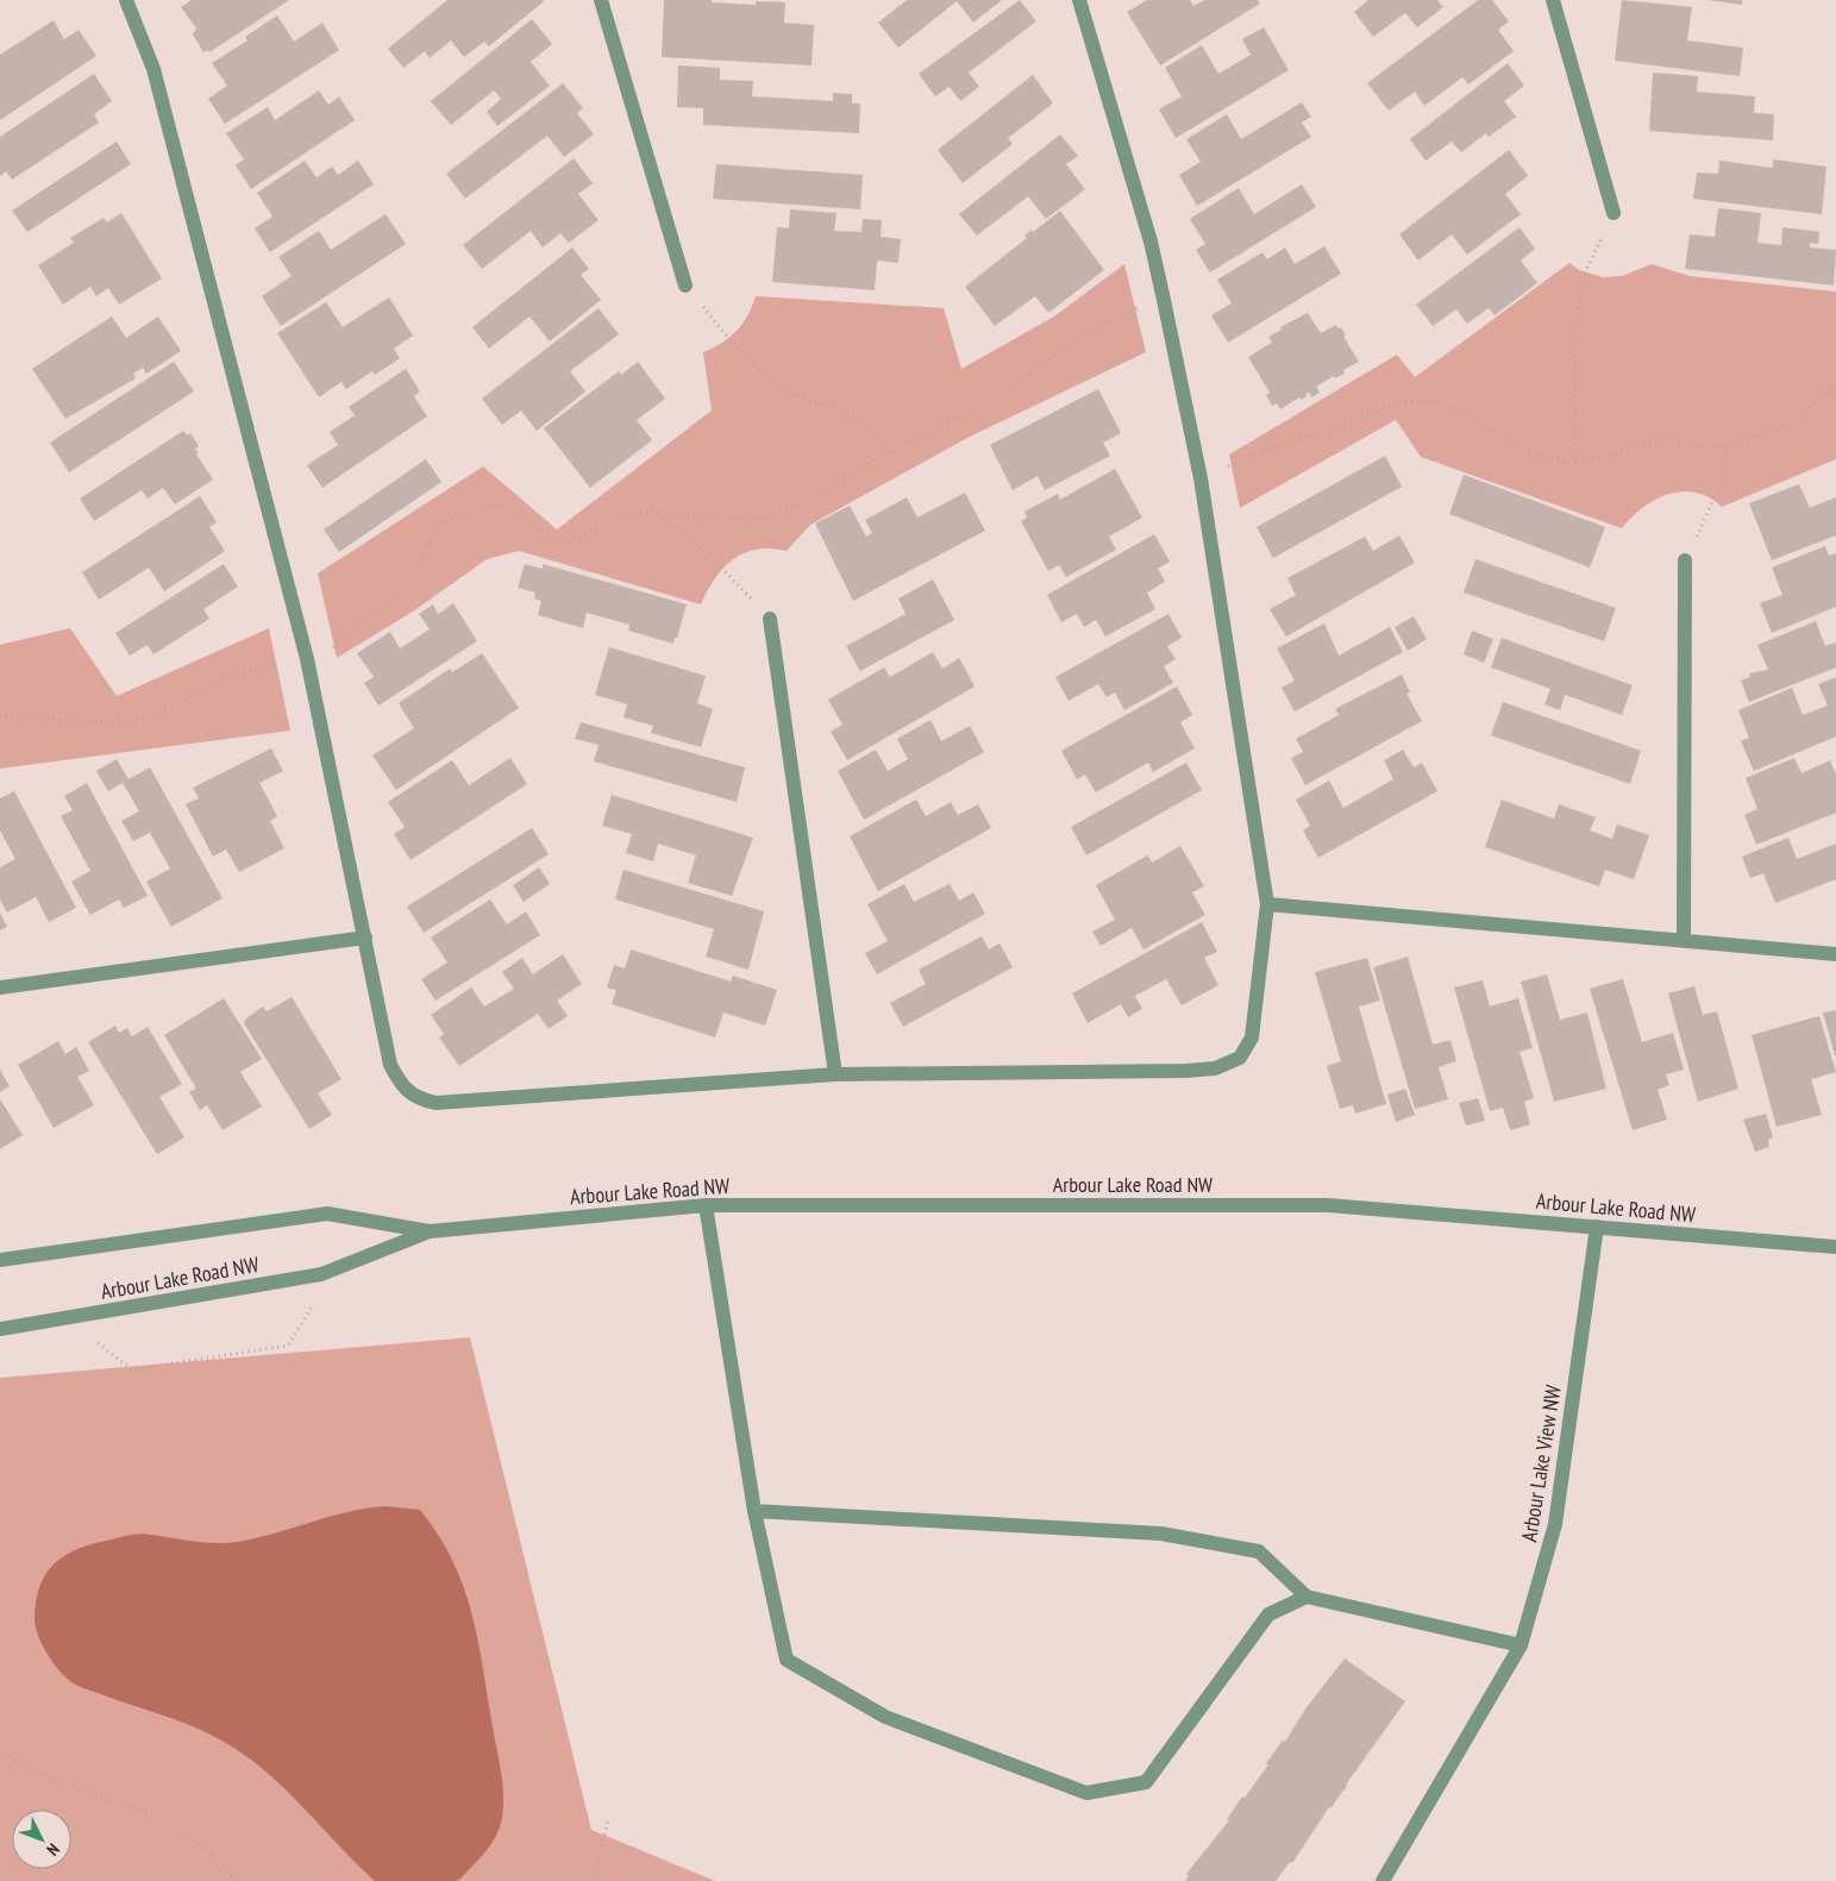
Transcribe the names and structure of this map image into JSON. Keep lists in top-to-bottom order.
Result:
{
  "streets": {
    "street": ["Arbour Lake Road NW", "Arbour Lake View NW"]
  },
  "crossings": [
    ["Arbour Lake Road NW", "Arbour Lake View NW"]
  ],
  "north": "bottom right"
}
